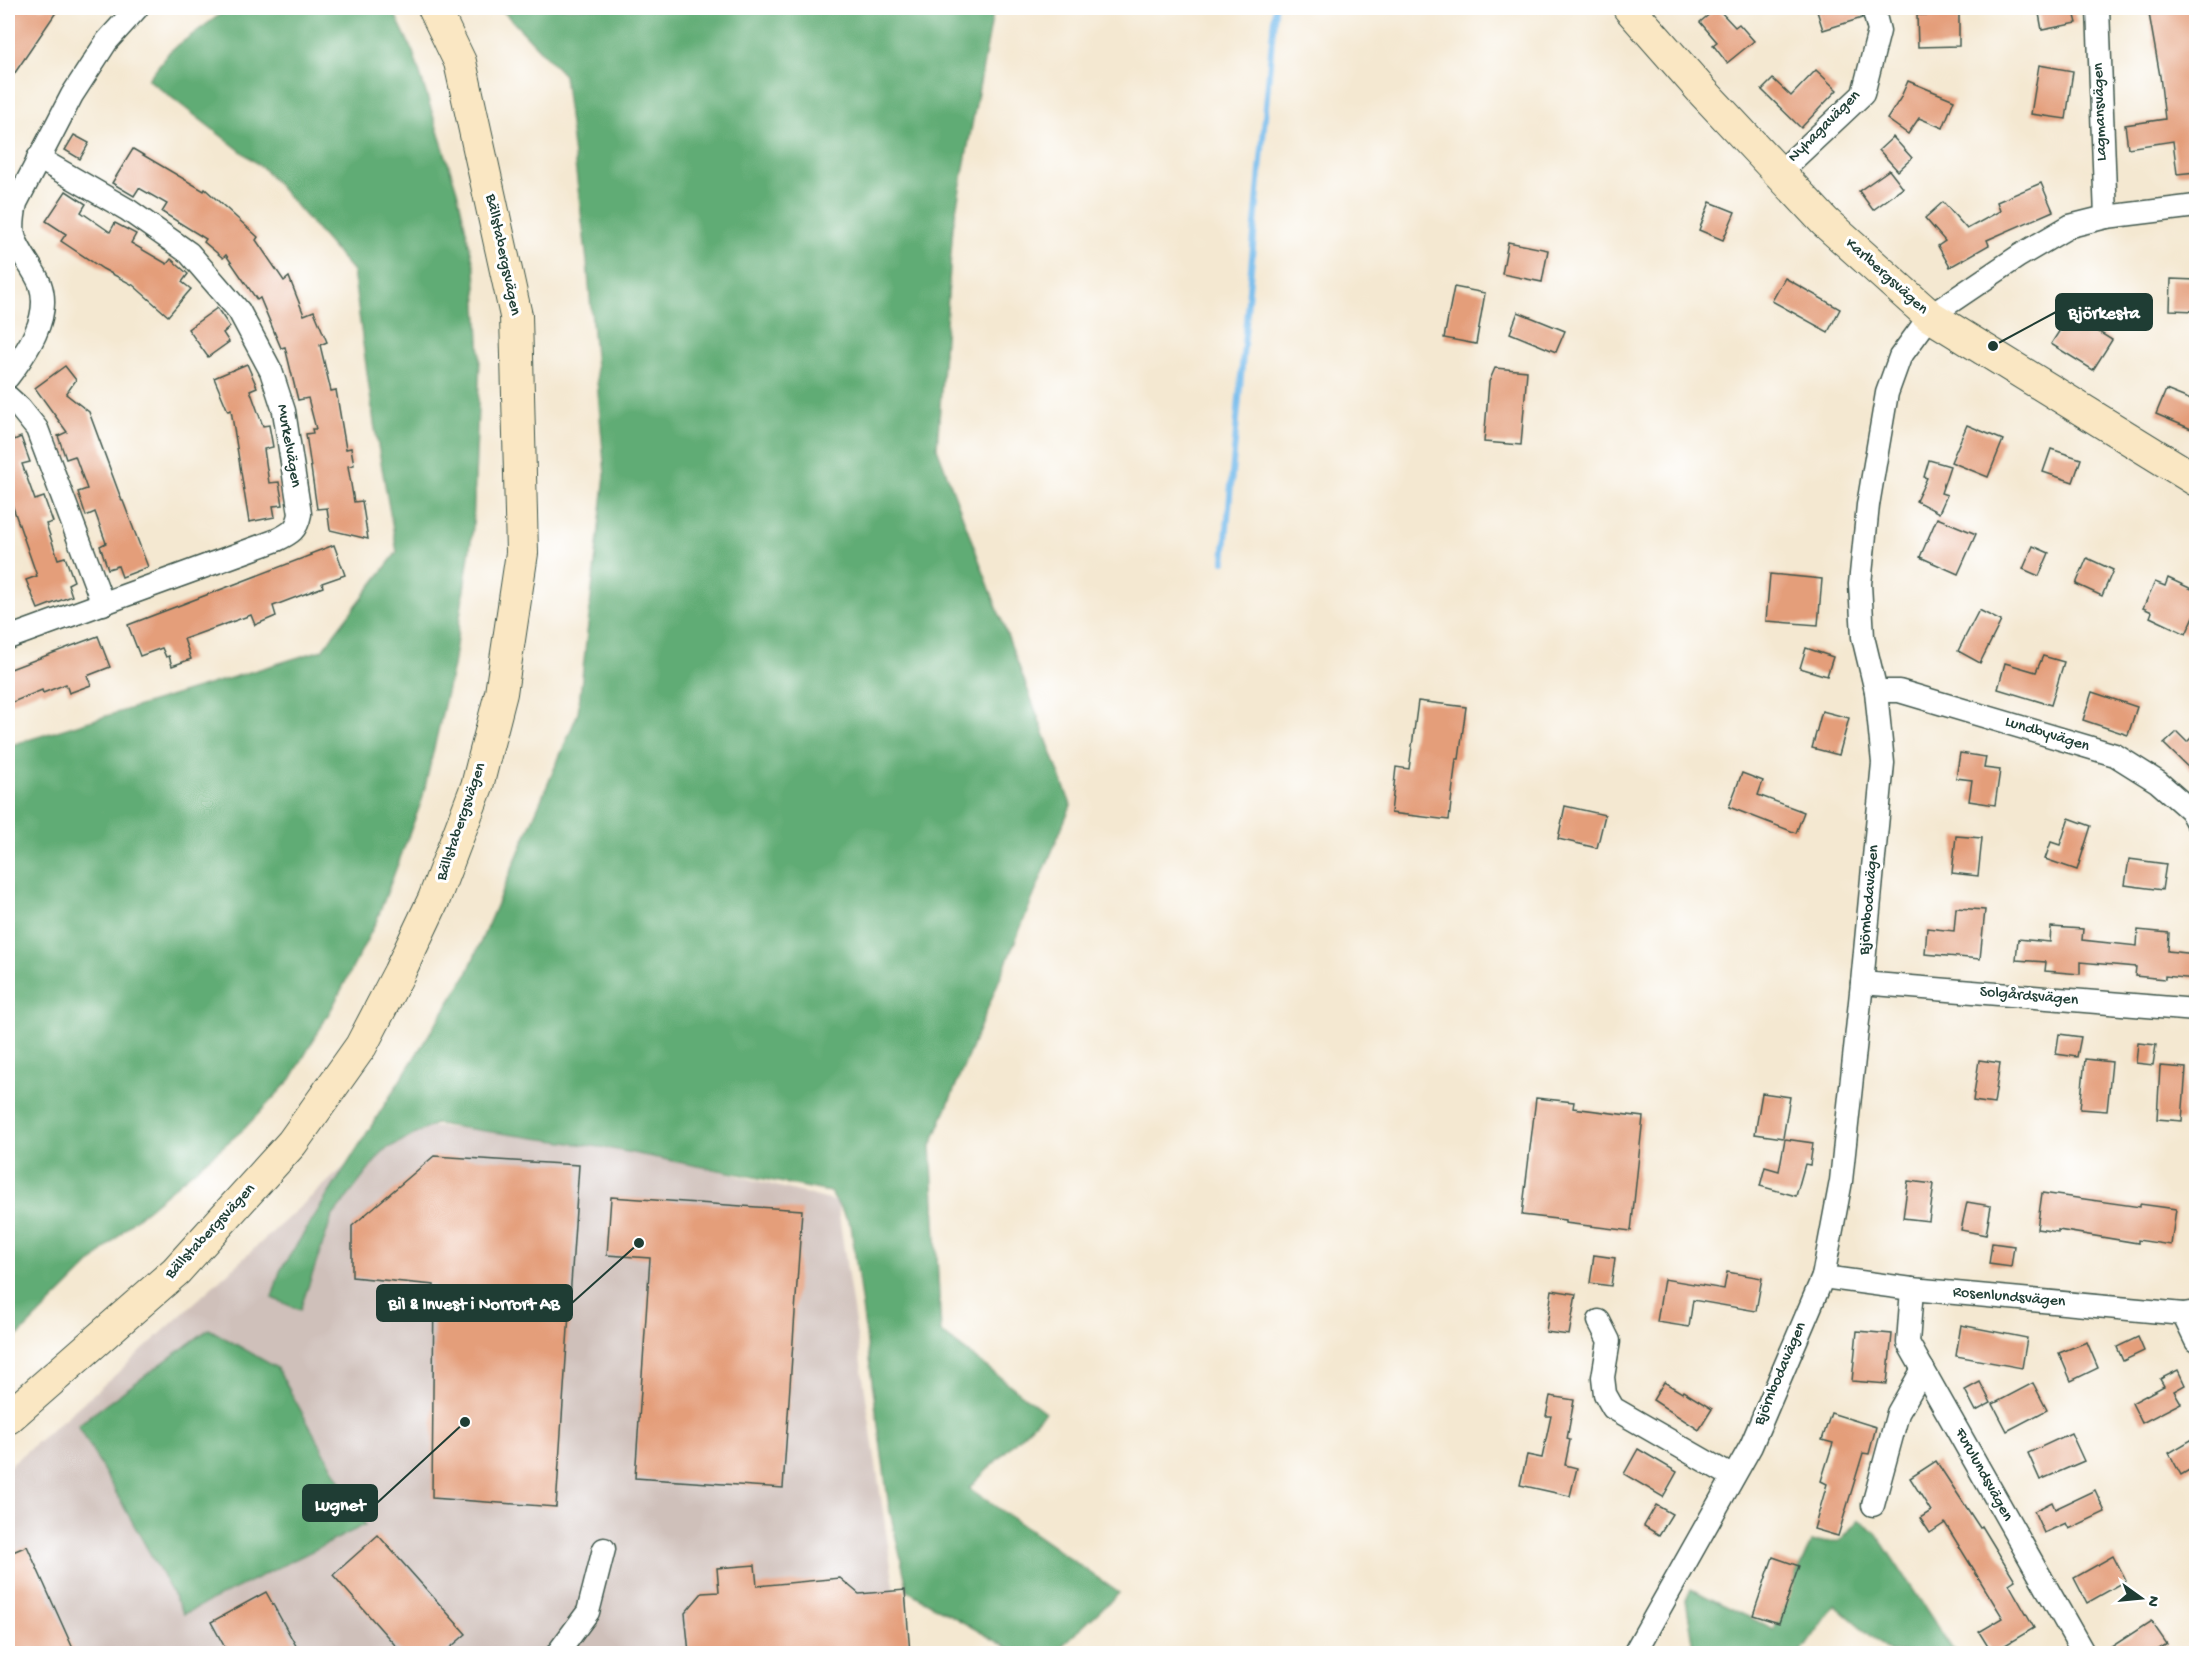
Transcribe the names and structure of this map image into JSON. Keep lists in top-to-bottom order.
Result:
{
  "streets": {
    "street": [
      "Lagmansvägen",
      "Nyhagavägen",
      "Bällstabergsvägen",
      "Karlbergsvägen",
      "Murkelvägen",
      "Lundbyvägen",
      "Björnbodavägen",
      "Solgårdsvägen",
      "Rosenlundsvägen",
      "Furulundsvägen"
    ]
  },
  "crossings": [
    ["Nyhagavägen", "Karlbergsvägen"],
    ["Karlbergsvägen", "Björnbodavägen"],
    ["Lundbyvägen", "Björnbodavägen"],
    ["Björnbodavägen", "Solgårdsvägen"],
    ["Björnbodavägen", "Rosenlundsvägen"],
    ["Rosenlundsvägen", "Furulundsvägen"]
  ],
  "places": ["Björkesta", "Bil & Invest i Norrort AB", "Lugnet"],
  "north": "right"
}
